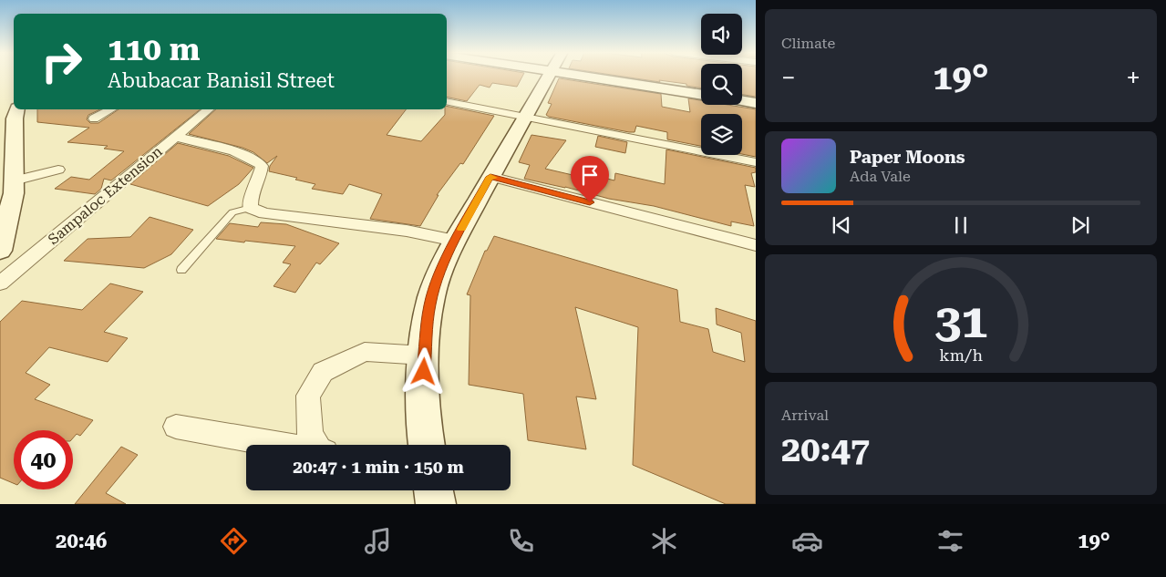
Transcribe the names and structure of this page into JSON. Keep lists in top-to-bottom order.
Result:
{
  "streets": {
    "street": ["Sampaloc Extension"]
  },
  "page": {
    "tile": [
      "Climate",
      ["Arrival", "20:47"]
    ],
    "turn": ["110 m", "Abubacar Banisil Street"],
    "heat": ["−", "19°", "+"],
    "song": ["Paper Moons", "Ada Vale"],
    "limit": "40",
    "trip": "20:47 · 1 min · 150 m",
    "tabs": ["20:46", "19°"],
    "gauge": ["31", "km/h"]
  }
}
